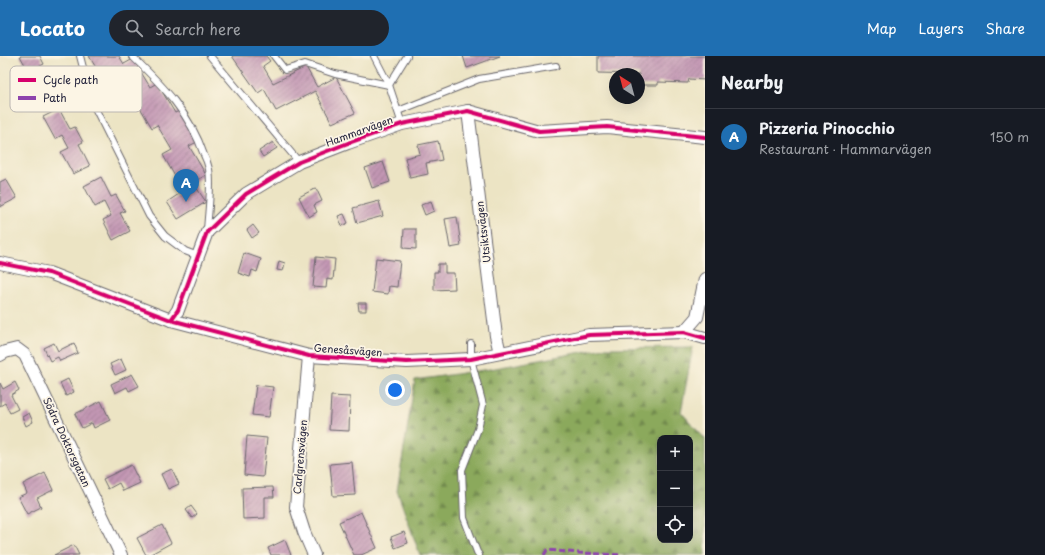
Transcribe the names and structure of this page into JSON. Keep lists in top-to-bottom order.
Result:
{
  "streets": {
    "street": [
      "Hammarvägen",
      "Utsiktsvägen",
      "Genesåsvägen",
      "Södra Doktorsgatan",
      "Carlgrensvägen"
    ]
  },
  "crossings": [
    ["Hammarvägen", "Utsiktsvägen"],
    ["Hammarvägen", "Genesåsvägen"],
    ["Utsiktsvägen", "Genesåsvägen"],
    ["Genesåsvägen", "Carlgrensvägen"]
  ],
  "legend": ["Cycle path", "Path"],
  "north": "top left",
  "page": {
    "header": "Locato",
    "search": "Search here",
    "nav": ["Map", "Layers", "Share"],
    "heading": "Nearby",
    "list": [
      {
        "mark": "A",
        "name": "Pizzeria Pinocchio",
        "note": "Restaurant · Hammarvägen",
        "value": "150 m"
      }
    ],
    "pins": "A",
    "map_buttons": ["+", "−"]
  }
}
